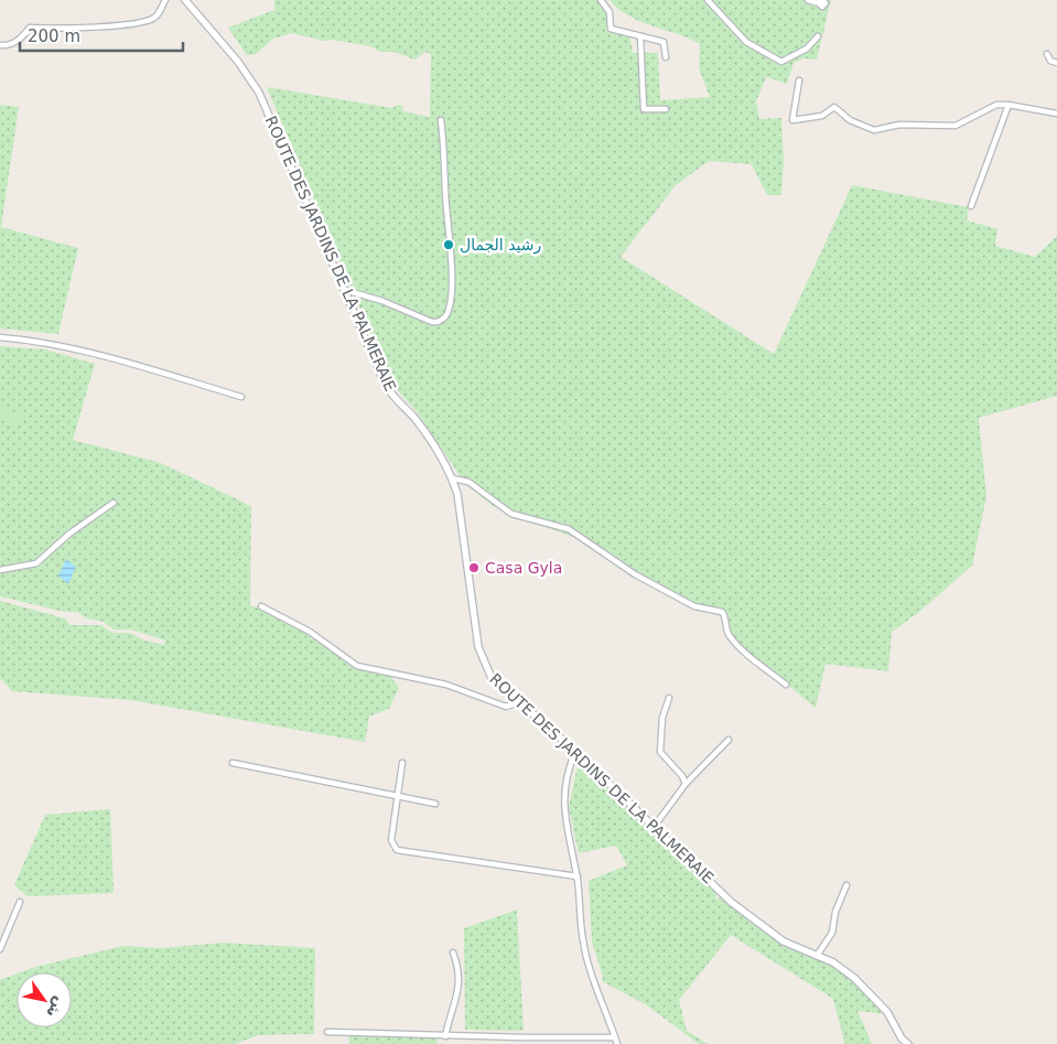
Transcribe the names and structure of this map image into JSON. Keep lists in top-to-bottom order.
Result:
{
  "streets": {
    "street": ["ROUTE DES JARDINS DE LA PALMERAIE"]
  },
  "places": ["رشيد الجمال", "Casa Gyla"],
  "scale_bar": "200 m",
  "north": "bottom right"
}
